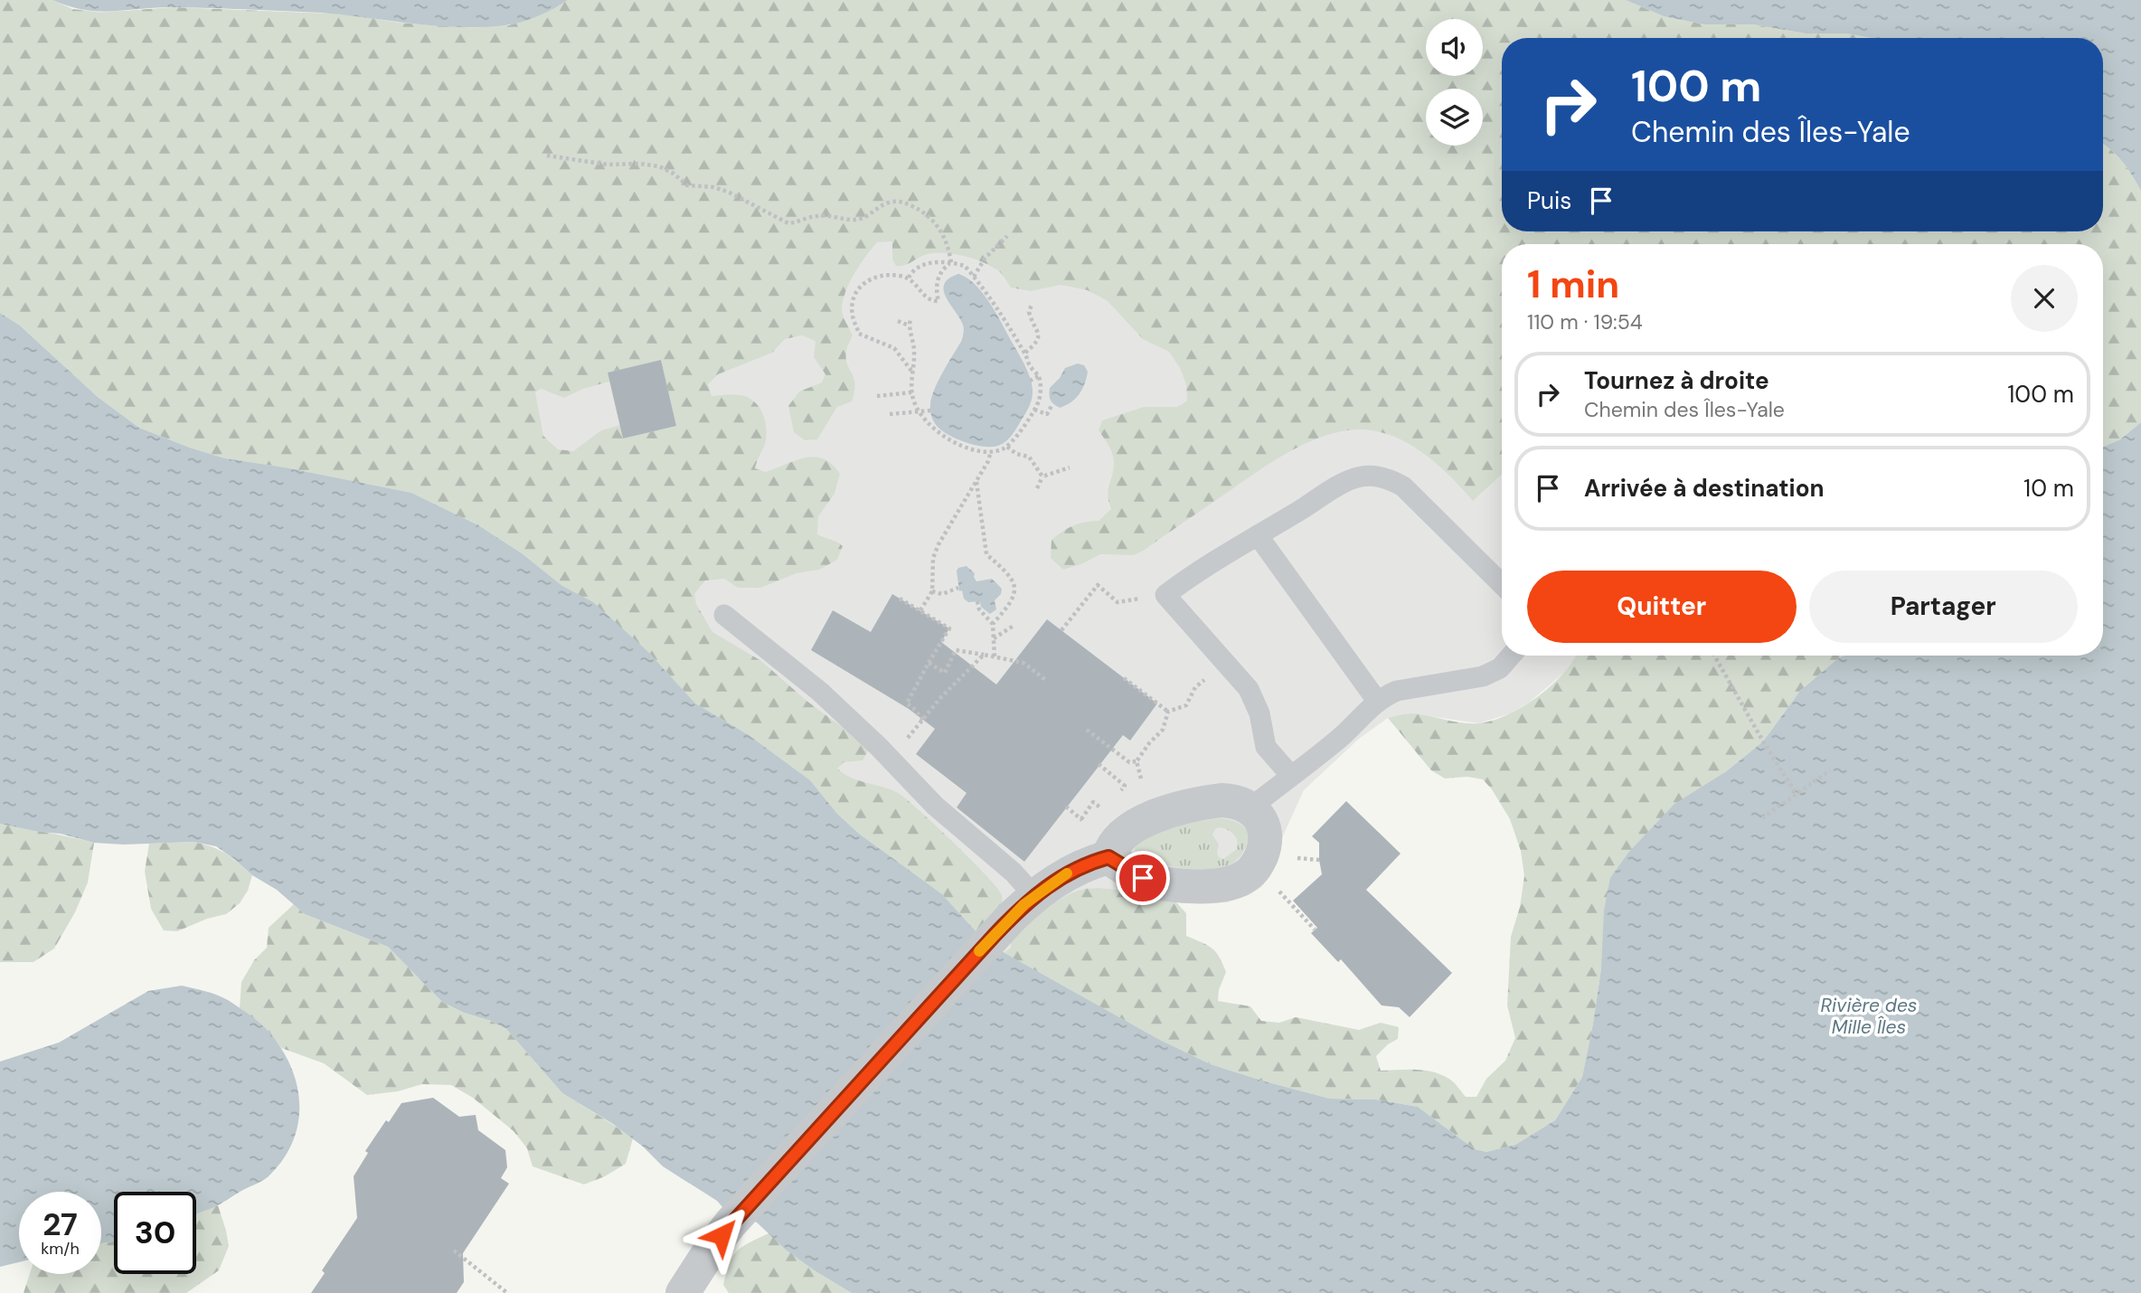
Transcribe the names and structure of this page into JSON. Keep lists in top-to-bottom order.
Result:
{
  "water": ["Rivière des Mille Îles"],
  "page": {
    "turn": ["100 m", "Chemin des Îles-Yale"],
    "then": "Puis",
    "heading": ["1 min", "110 m · 19:54"],
    "list": [
      {
        "name": "Tournez à droite",
        "note": "Chemin des Îles-Yale",
        "value": "100 m"
      },
      {
        "name": "Arrivée à destination",
        "value": "10 m"
      }
    ],
    "buttons": ["Quitter", "Partager"],
    "speed": "27 km/h",
    "limit": "30"
  }
}
